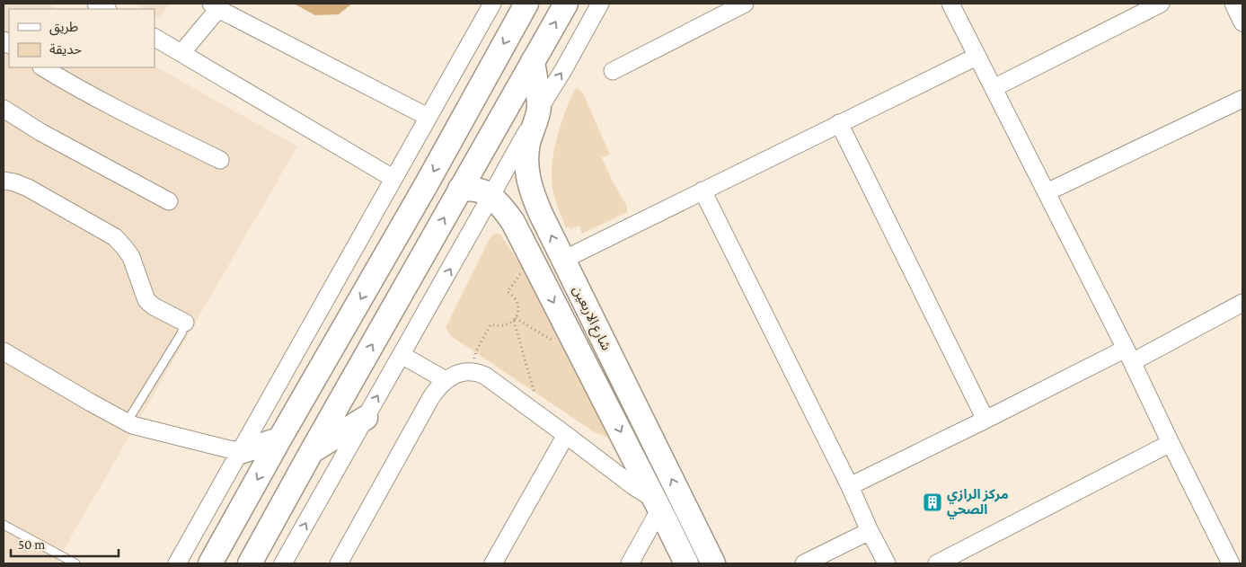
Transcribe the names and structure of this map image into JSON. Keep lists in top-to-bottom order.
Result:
{
  "streets": {
    "main road": ["شارع الاربعين"]
  },
  "places": {
    "building": ["مركز الرازي الصحي"]
  },
  "legend": ["طريق", "حديقة"],
  "scale_bar": "50 m"
}
